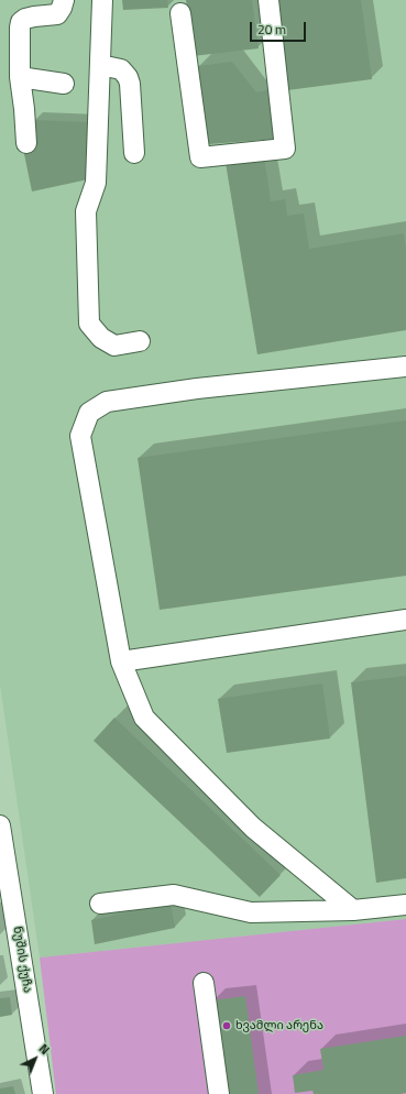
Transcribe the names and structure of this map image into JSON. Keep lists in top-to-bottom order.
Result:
{
  "streets": {
    "street": ["ნუშის ქუჩა"]
  },
  "places": ["ხვამლი არენა"],
  "scale_bar": "20 m",
  "north": "top right"
}
